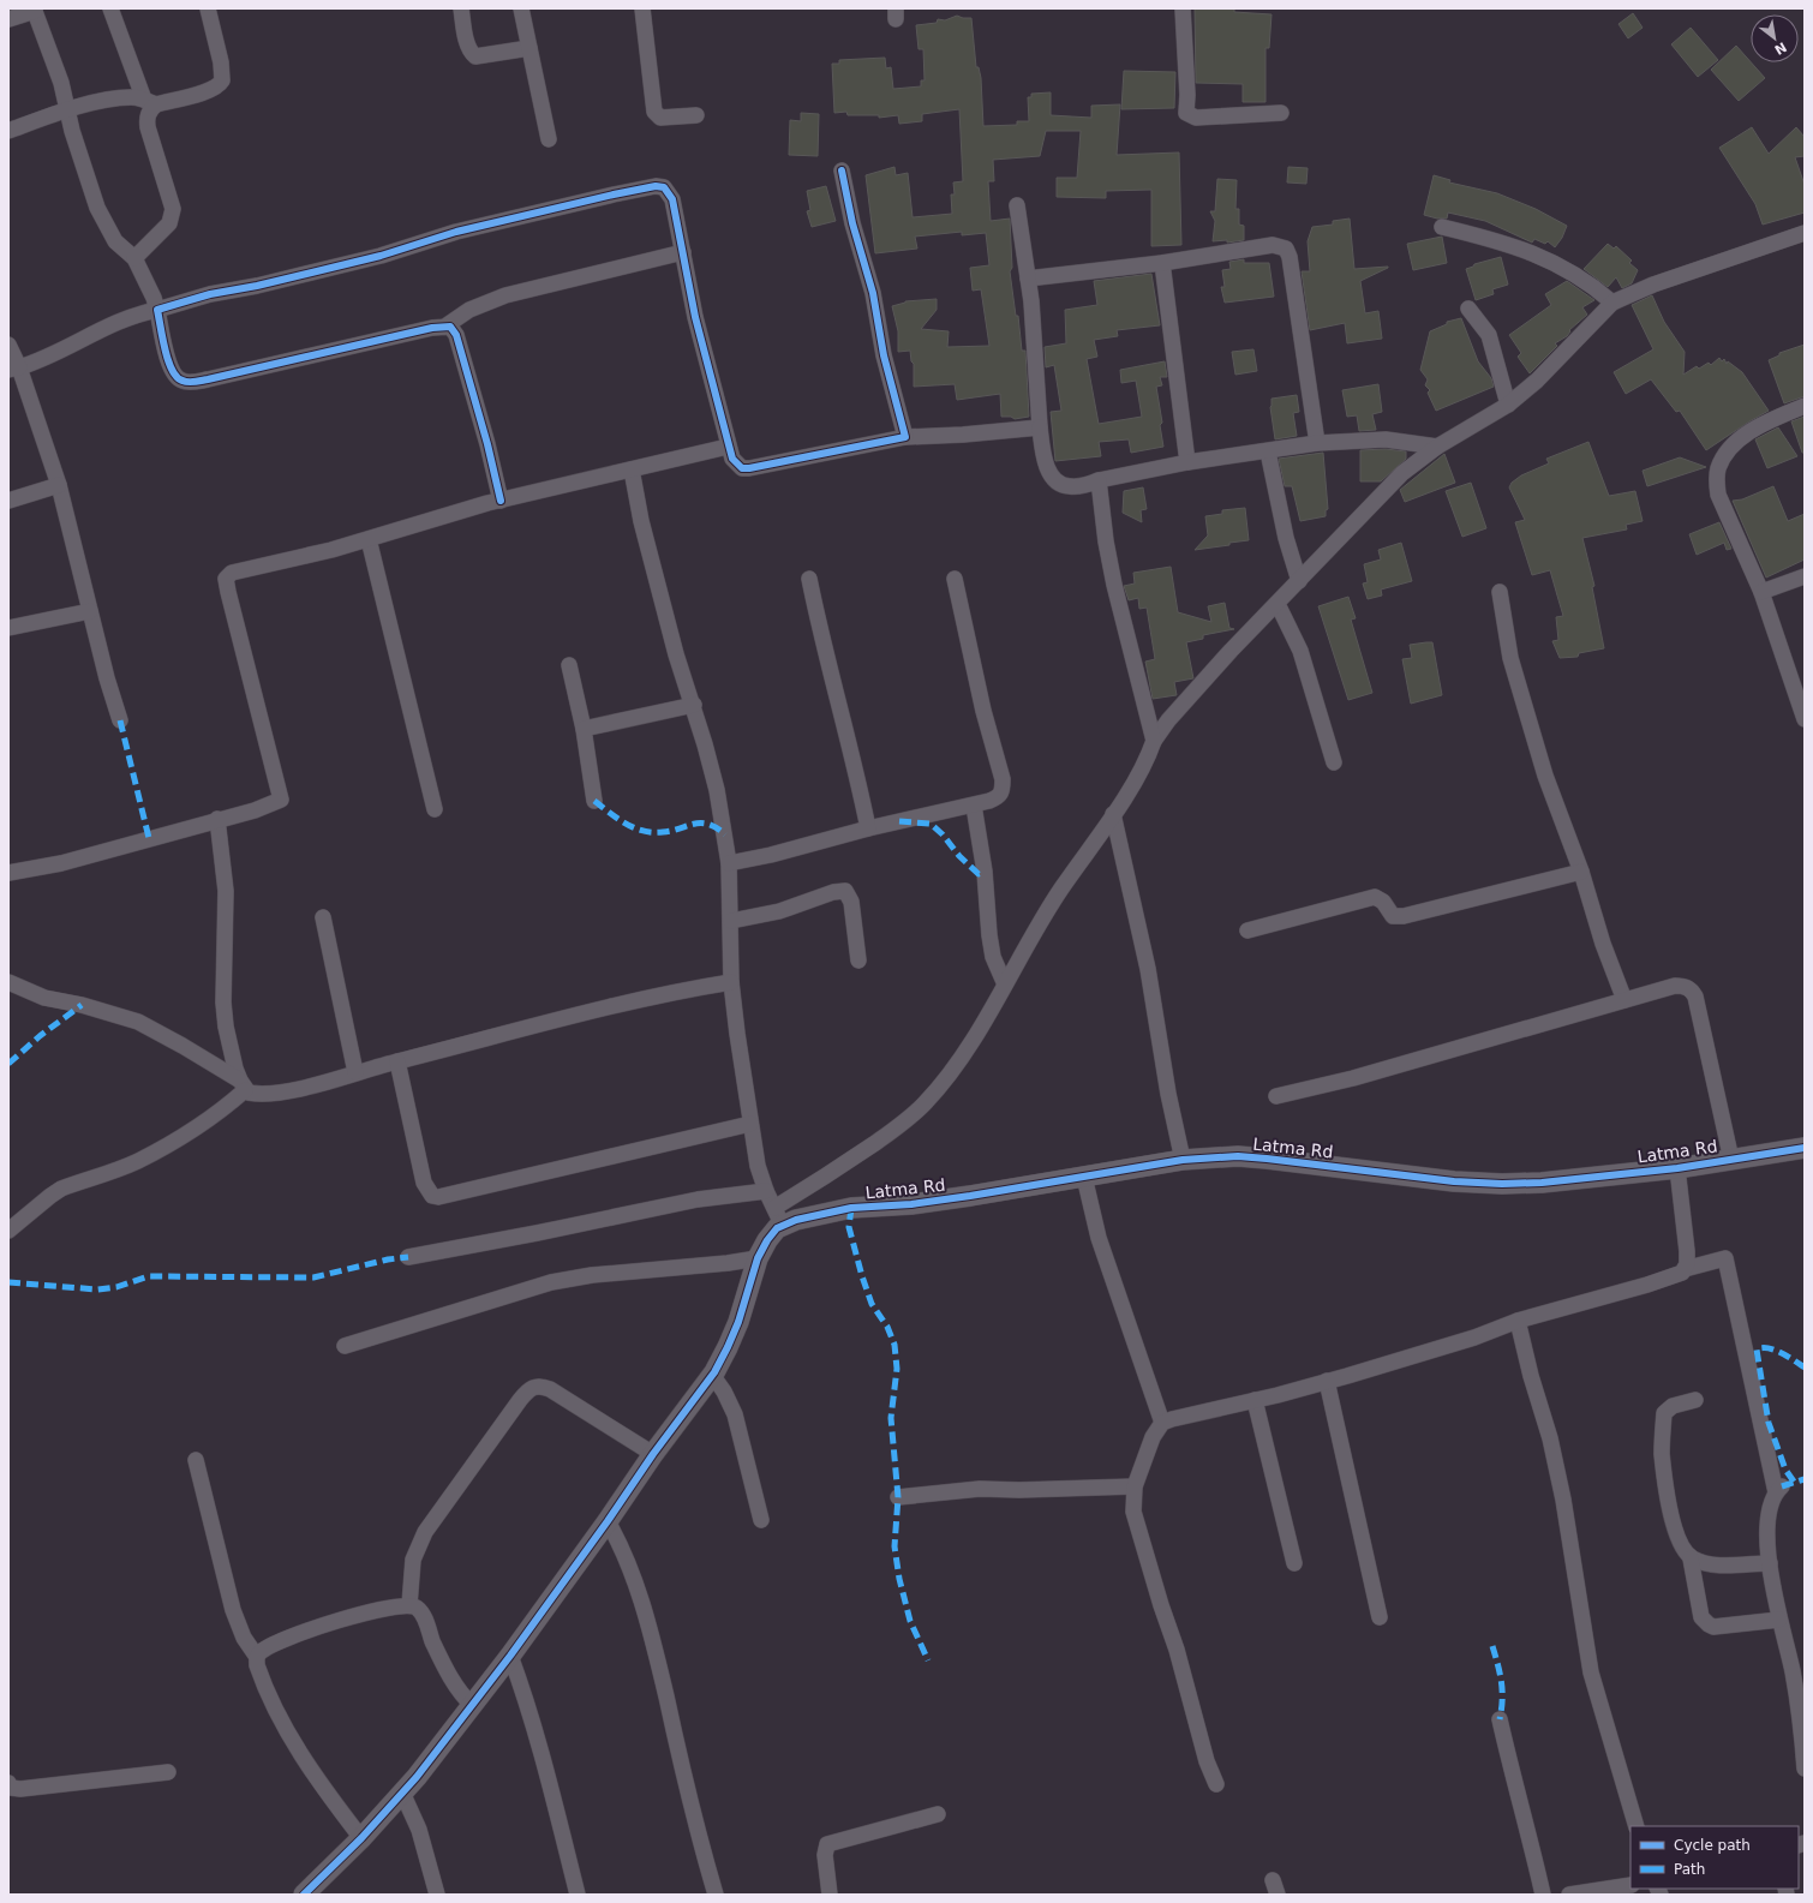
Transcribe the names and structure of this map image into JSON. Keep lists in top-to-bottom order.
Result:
{
  "streets": {
    "street": ["Latma Rd"]
  },
  "legend": ["Cycle path", "Path"],
  "north": "bottom right"
}
